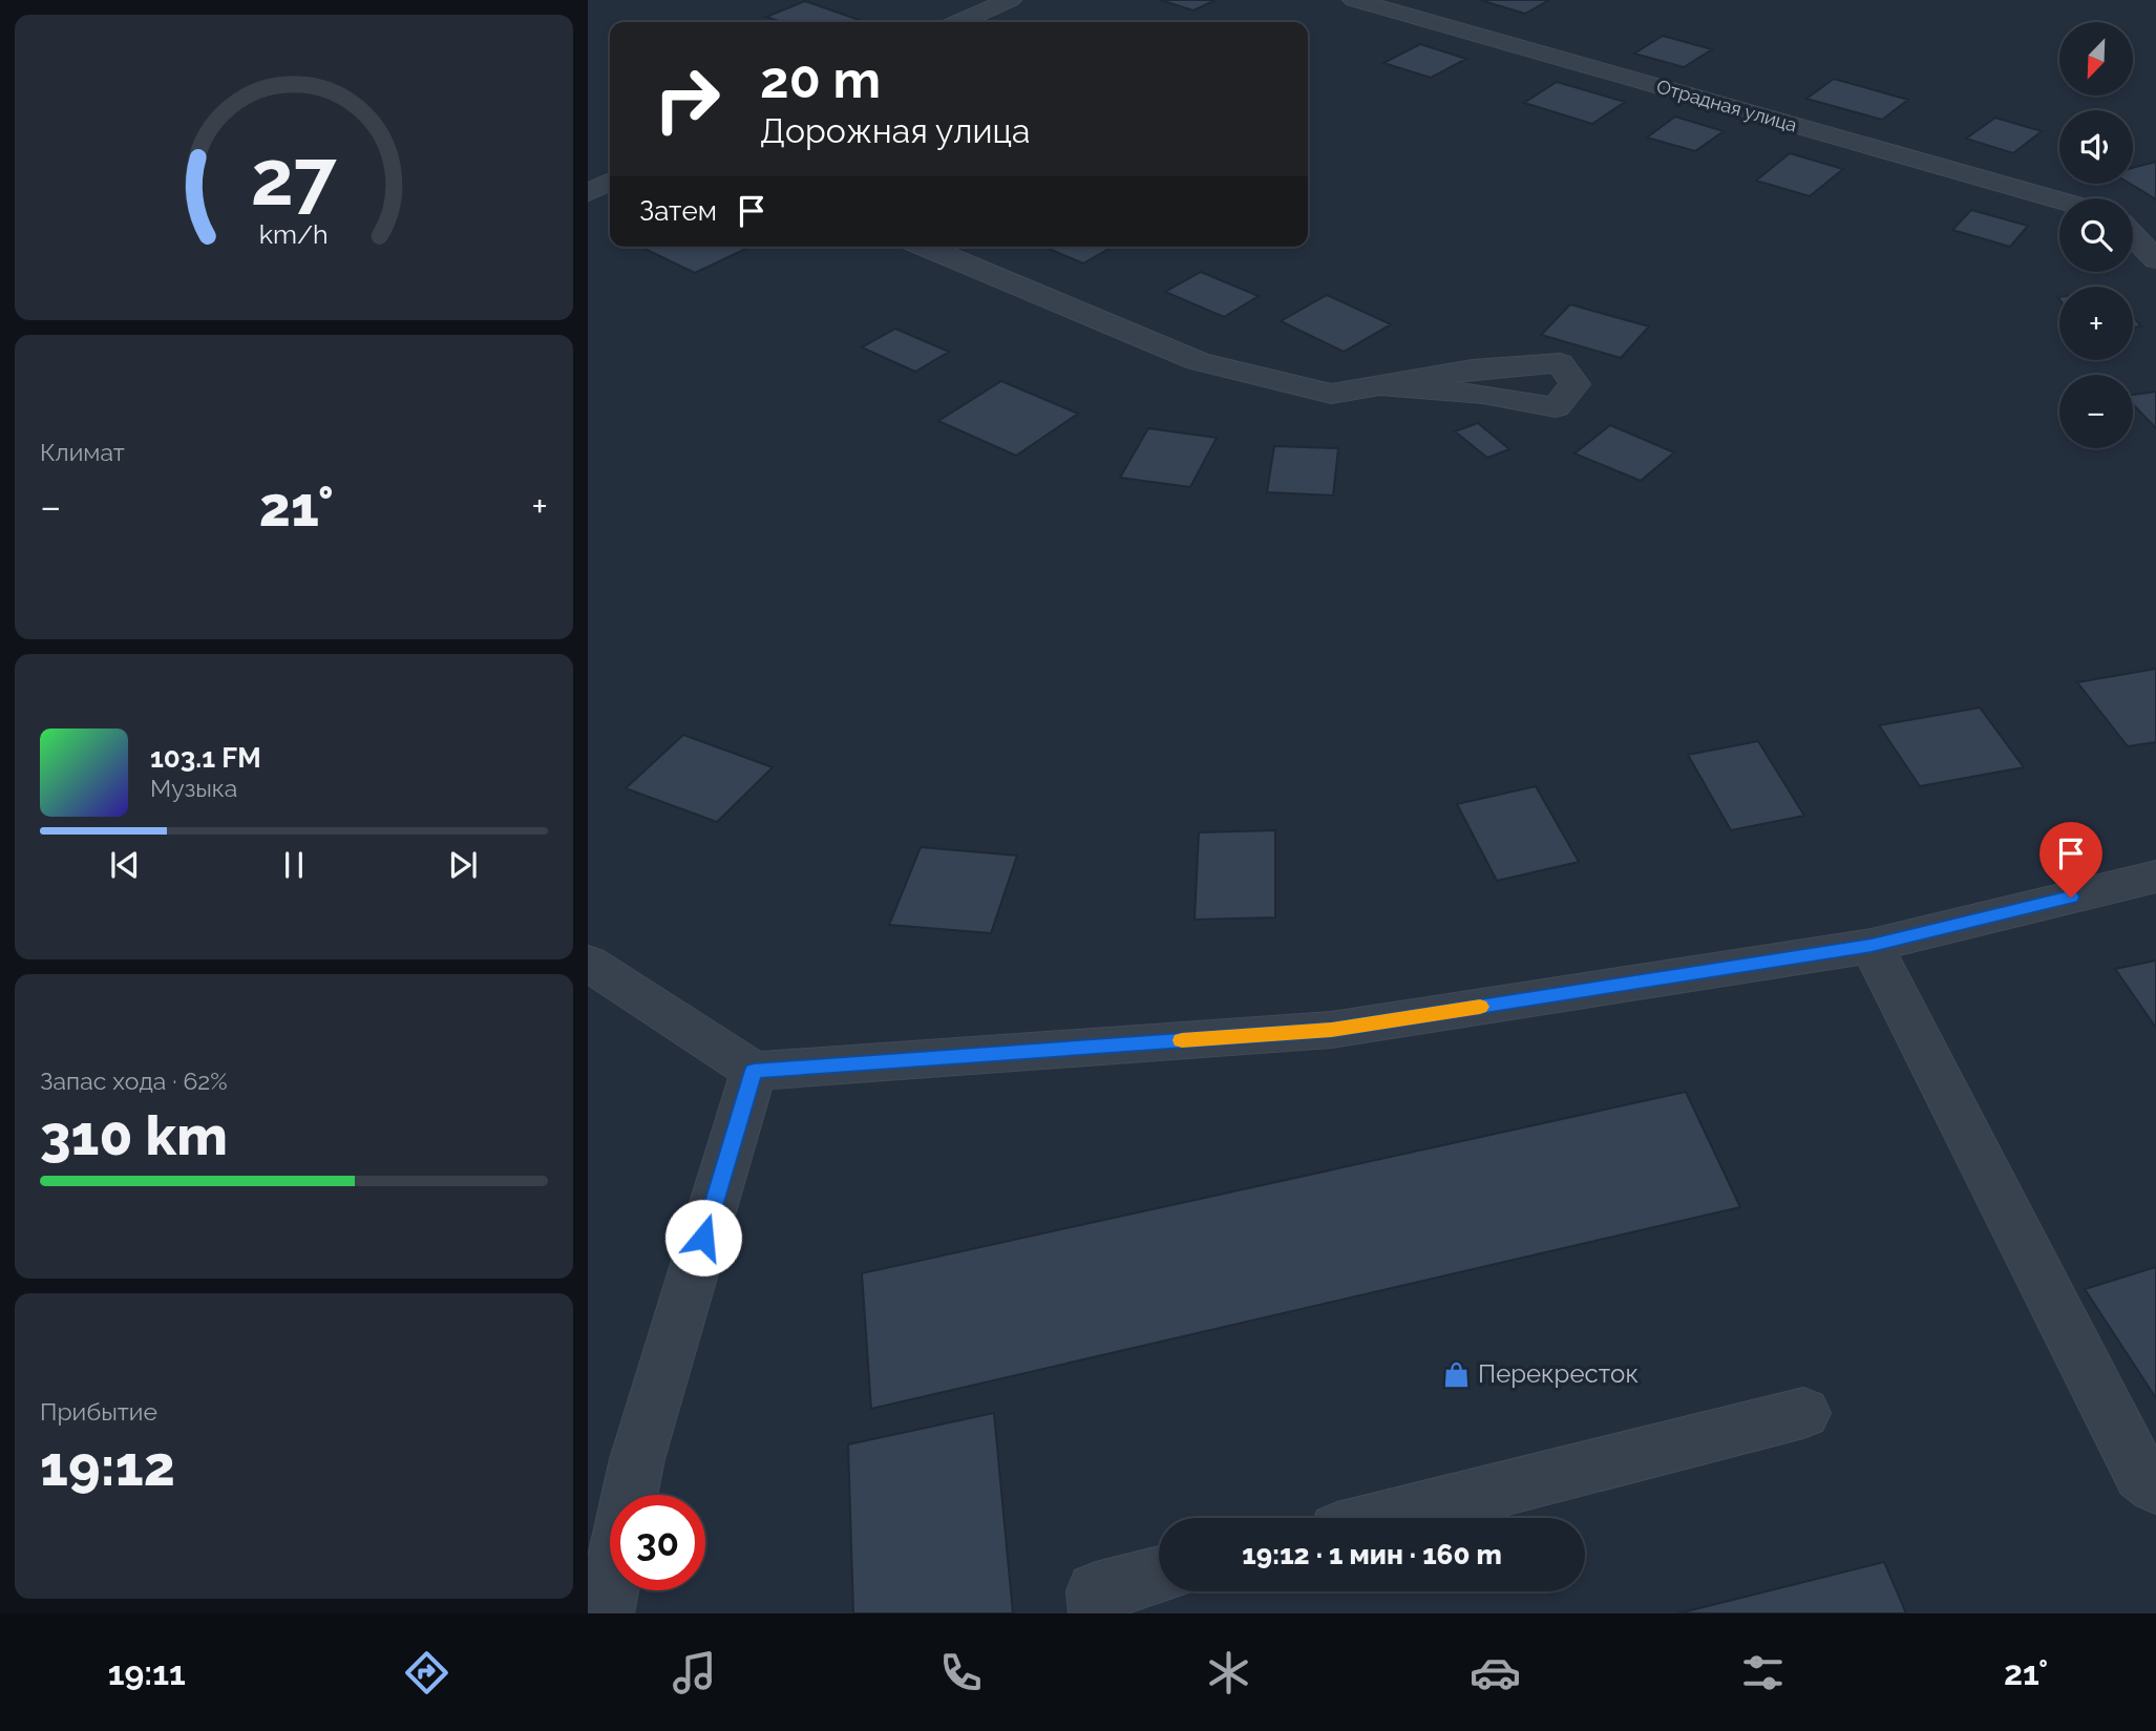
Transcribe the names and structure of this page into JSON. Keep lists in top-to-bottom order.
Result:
{
  "streets": {
    "street": ["Отрадная улица"]
  },
  "places": {
    "shop": ["Перекресток"]
  },
  "north": "bottom left",
  "page": {
    "map_buttons": ["+", "−"],
    "turn": ["20 m", "Дорожная улица"],
    "then": "Затем",
    "tile": [
      "Климат",
      ["Запас хода · 62%", "310 km"],
      ["Прибытие", "19:12"]
    ],
    "heat": ["−", "21°", "+"],
    "song": ["103.1 FM", "Музыка"],
    "limit": "30",
    "trip": "19:12 · 1 мин · 160 m",
    "tabs": ["19:11", "21°"],
    "gauge": ["27", "km/h"]
  }
}
